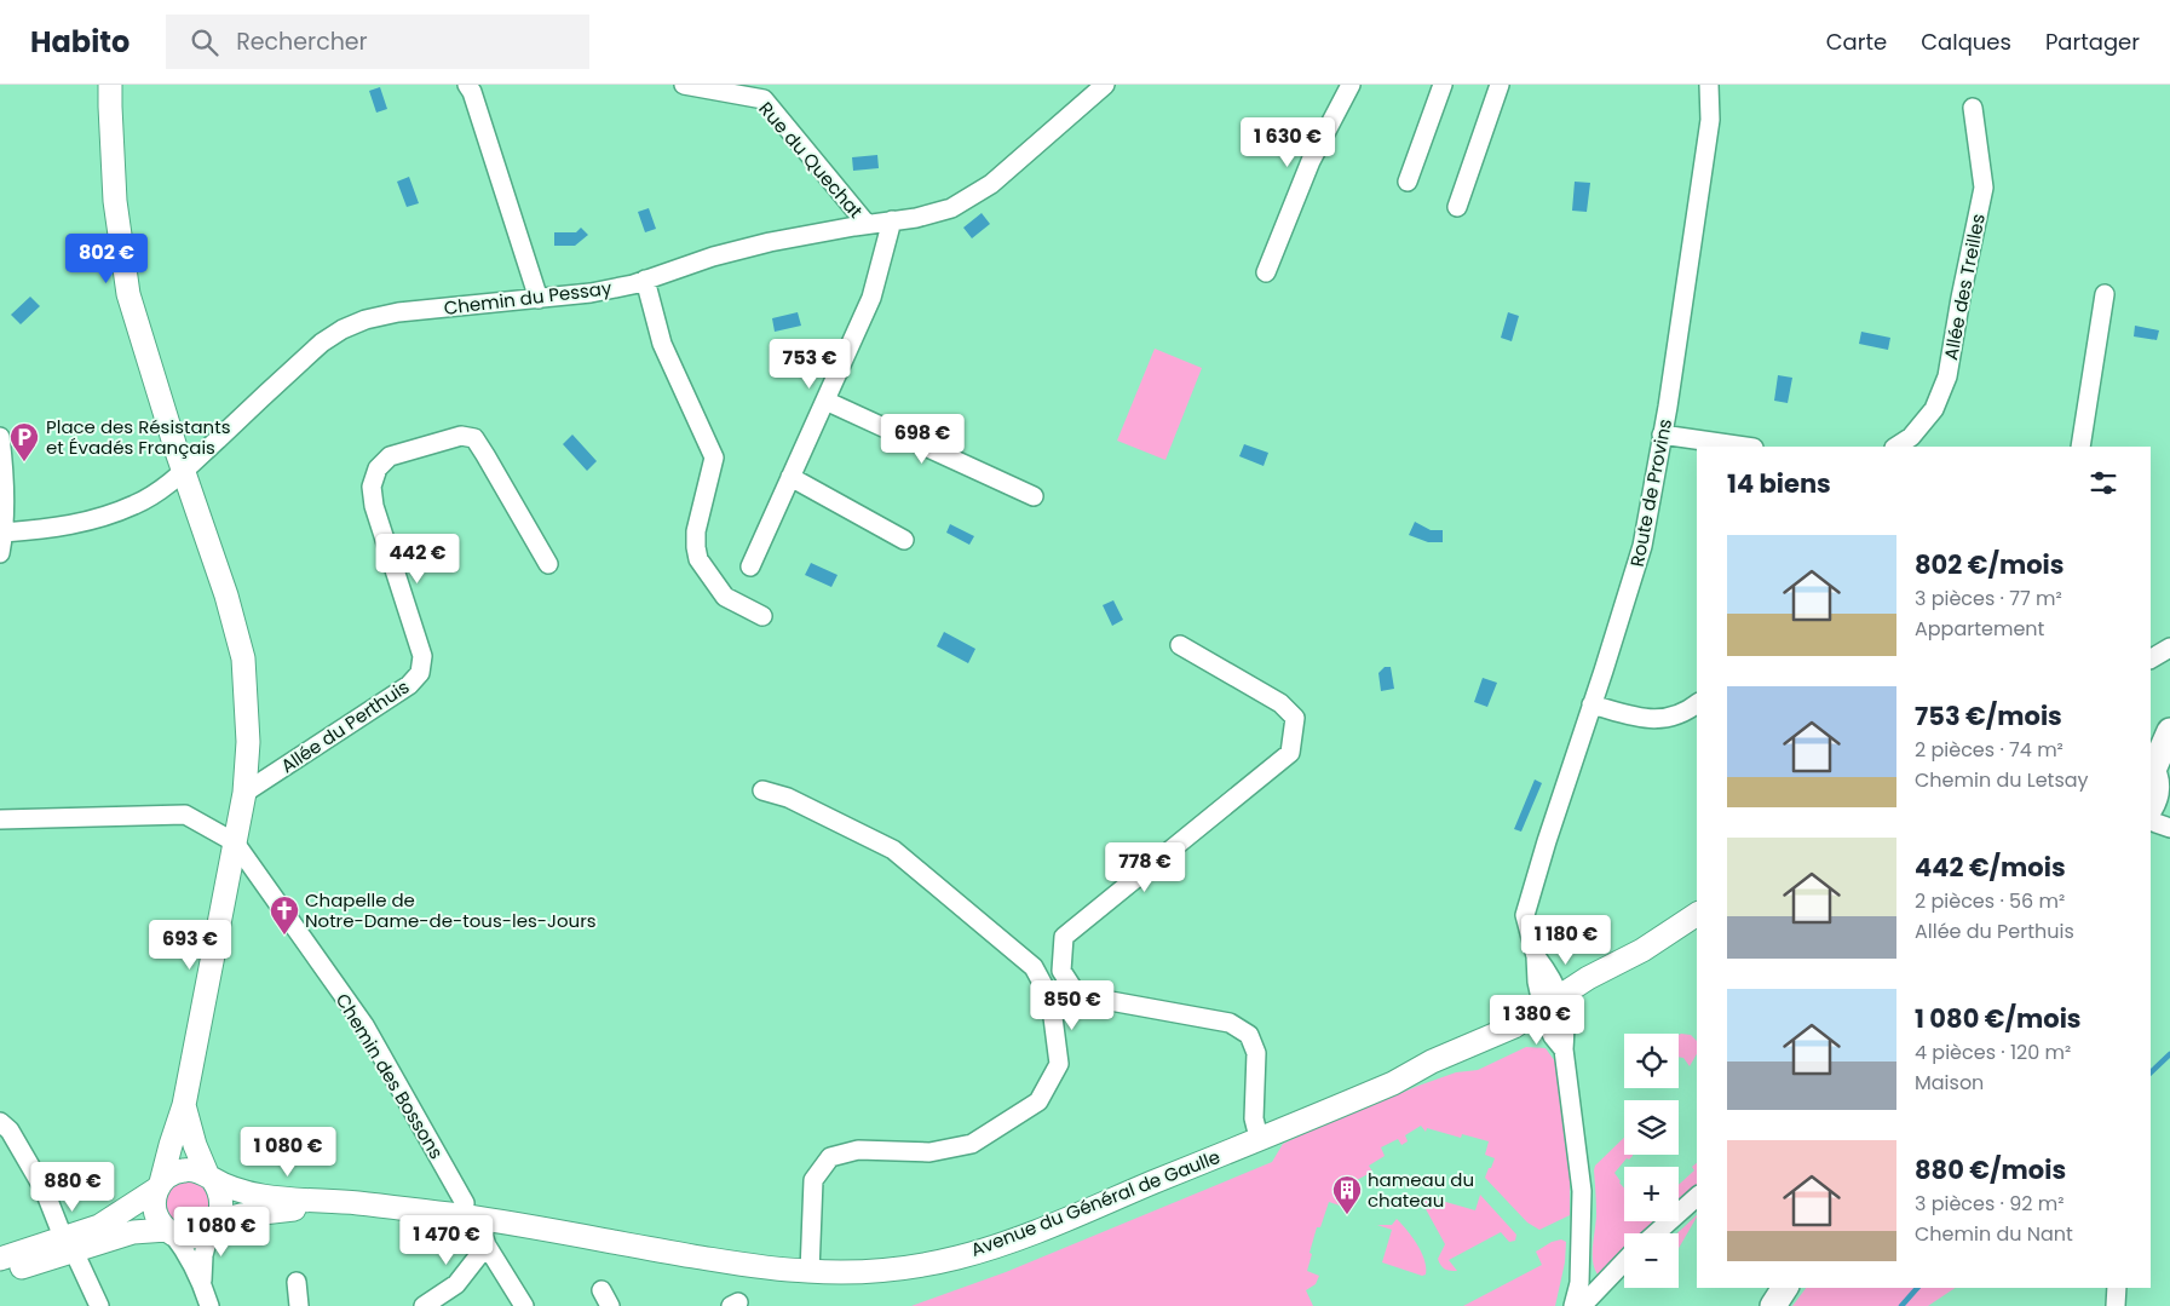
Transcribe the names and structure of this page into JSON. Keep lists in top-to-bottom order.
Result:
{
  "streets": {
    "street": [
      "Rue du Quechat",
      "Allée des Treilles",
      "Chemin du Pessay",
      "Route de Provins",
      "Allée du Perthuis",
      "Chemin des Bossons",
      "Avenue du Général de Gaulle"
    ]
  },
  "crossings": [
    ["Rue du Quechat", "Chemin du Pessay"],
    ["Route de Provins", "Avenue du Général de Gaulle"],
    ["Chemin des Bossons", "Avenue du Général de Gaulle"]
  ],
  "places": {
    "parking": ["Place des Résistants et Évadés Français"],
    "church": ["Chapelle de Notre-Dame-de-tous-les-Jours"],
    "building": ["hameau du chateau"]
  },
  "page": {
    "header": "Habito",
    "search": "Rechercher",
    "nav": ["Carte", "Calques", "Partager"],
    "price": [
      "1 630 €",
      "802 €",
      "753 €",
      "698 €",
      "442 €",
      "778 €",
      "1 180 €",
      "693 €",
      "850 €",
      "1 380 €",
      "1 080 €",
      "880 €",
      "1 080 €",
      "1 470 €"
    ],
    "heading": "14 biens",
    "list": [
      {
        "name": "802 €/mois",
        "note": "3 pièces · 77 m² · Appartement"
      },
      {
        "name": "753 €/mois",
        "note": "2 pièces · 74 m² · Chemin du Letsay"
      },
      {
        "name": "442 €/mois",
        "note": "2 pièces · 56 m² · Allée du Perthuis"
      },
      {
        "name": "1 080 €/mois",
        "note": "4 pièces · 120 m² · Maison"
      },
      {
        "name": "880 €/mois",
        "note": "3 pièces · 92 m² · Chemin du Nant"
      }
    ],
    "map_buttons": ["+", "−"]
  }
}
